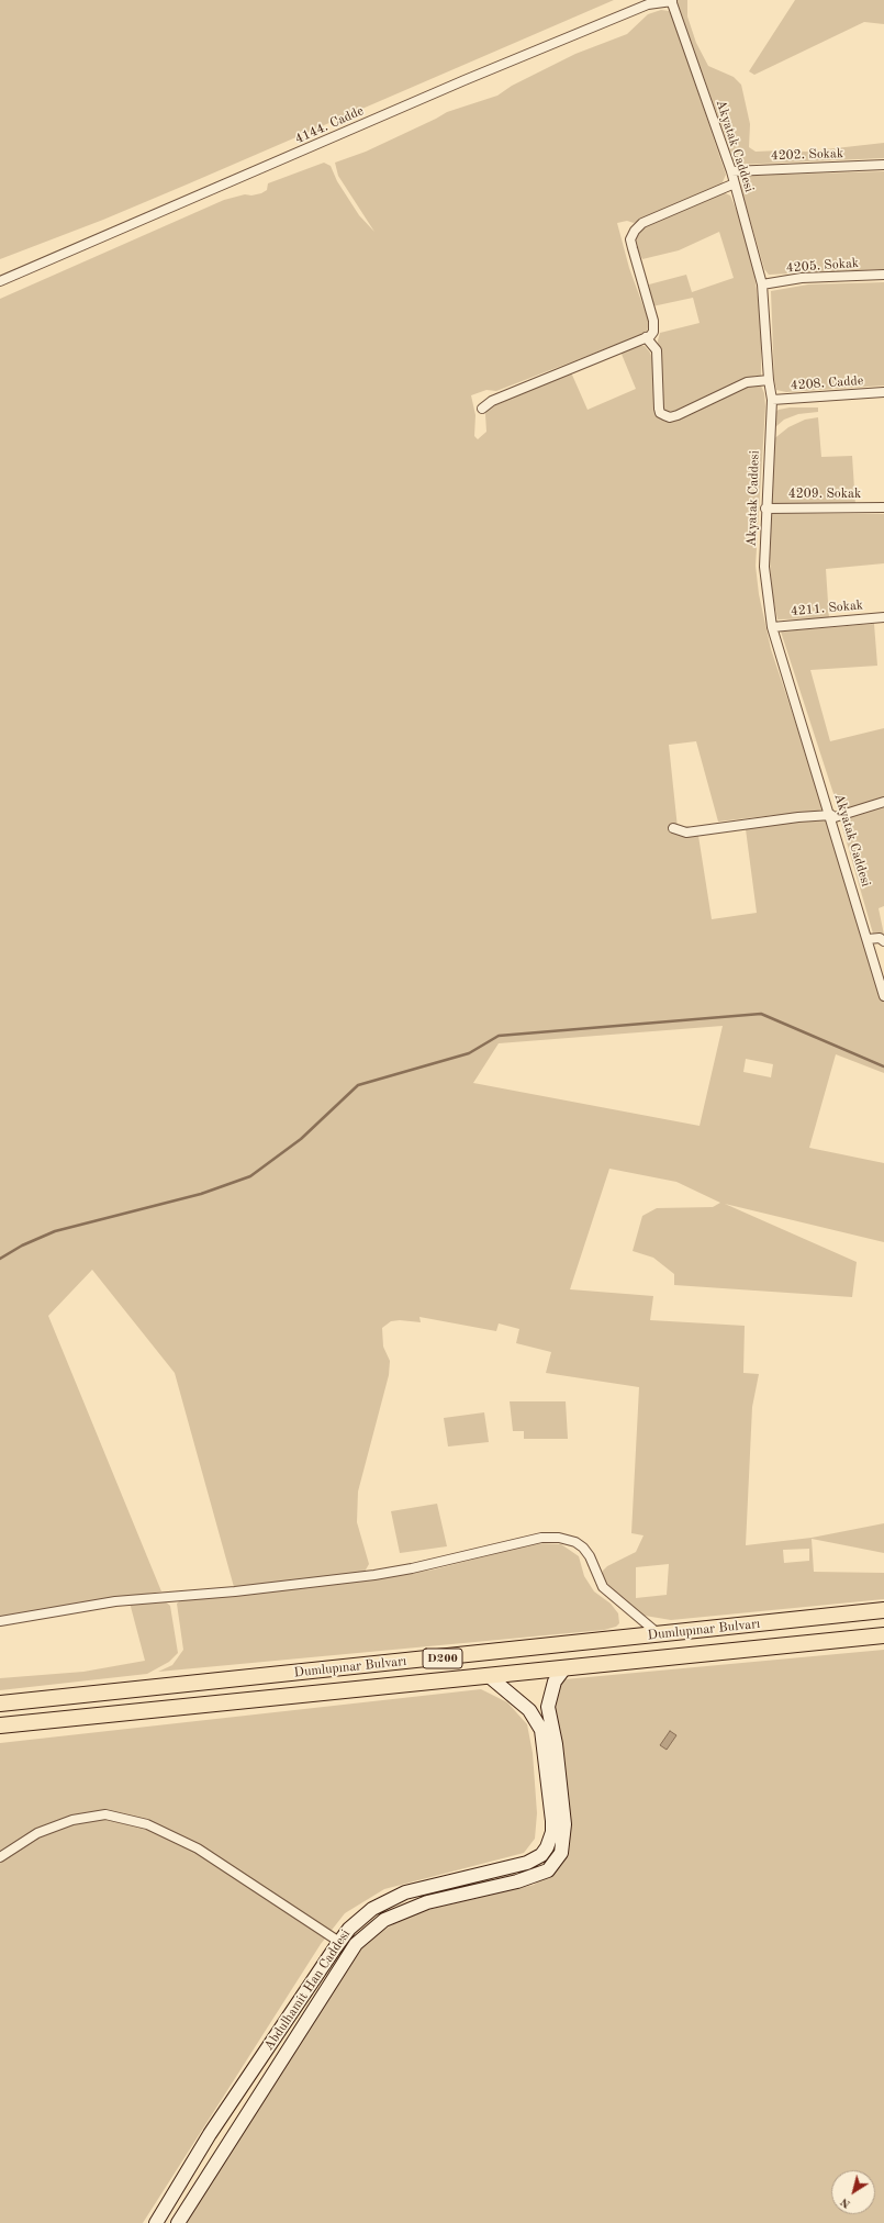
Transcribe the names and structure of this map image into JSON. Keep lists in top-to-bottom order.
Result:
{
  "streets": {
    "highway": ["Dumlupınar Bulvarı", "D200"],
    "main road": ["Abdulhamit Han Caddesi"],
    "street": [
      "4144. Cadde",
      "Akyatak Caddesi",
      "4202. Sokak",
      "4205. Sokak",
      "4208. Cadde",
      "4209. Sokak",
      "4211. Sokak"
    ]
  },
  "crossings": [
    ["4144. Cadde", "Akyatak Caddesi"],
    ["Akyatak Caddesi", "4202. Sokak"],
    ["Akyatak Caddesi", "4205. Sokak"],
    ["Akyatak Caddesi", "4208. Cadde"],
    ["Akyatak Caddesi", "4209. Sokak"],
    ["Akyatak Caddesi", "4211. Sokak"],
    ["Dumlupınar Bulvarı", "Abdulhamit Han Caddesi"]
  ],
  "north": "bottom left"
}
